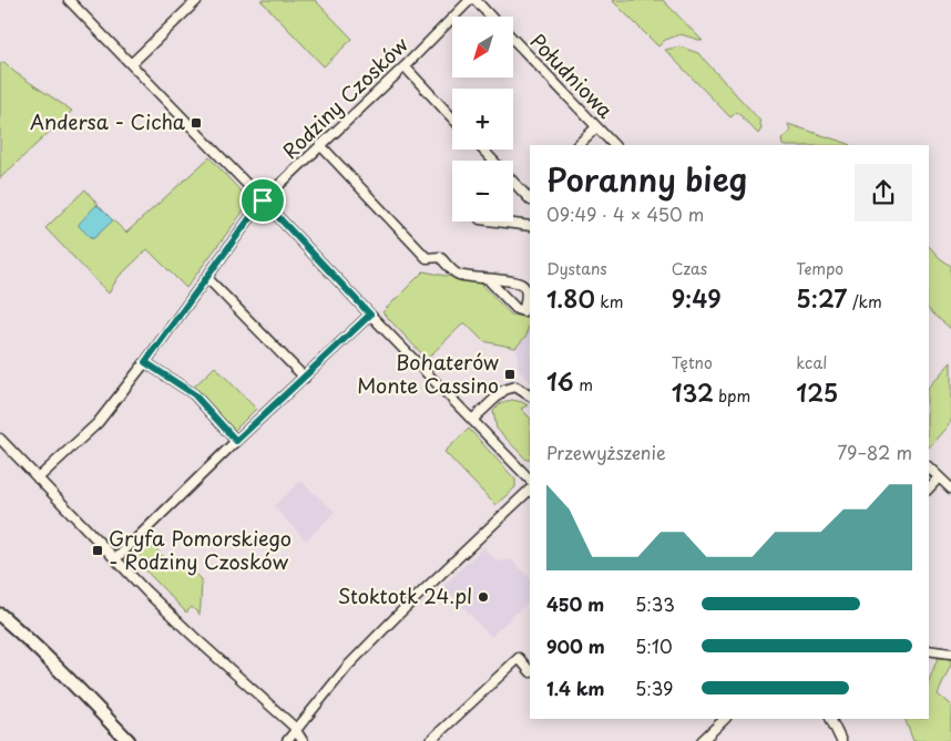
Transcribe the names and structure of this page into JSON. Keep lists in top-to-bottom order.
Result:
{
  "streets": {
    "street": ["Południowa", "Rodziny Czosków"]
  },
  "places": {
    "transit": ["Andersa - Cicha", "Bohaterów Monte Cassino", "Gryfa Pomorskiego - Rodziny Czosków"],
    "other": ["Stoktotk 24.pl"]
  },
  "north": "bottom left",
  "page": {
    "map_buttons": ["+", "−"],
    "heading": ["Poranny bieg", "09:49 · 4 × 450 m"],
    "stats": [
      ["Dystans", "1.80 km"],
      ["Czas", "9:49"],
      ["Tempo", "5:27 /km"],
      ["16 m"],
      ["Tętno", "132 bpm"],
      ["kcal", "125"]
    ],
    "chart": ["Przewyższenie", "79–82 m"],
    "list": [
      {
        "name": "450 m",
        "note": "5:33"
      },
      {
        "name": "900 m",
        "note": "5:10"
      },
      {
        "name": "1.4 km",
        "note": "5:39"
      }
    ]
  }
}
